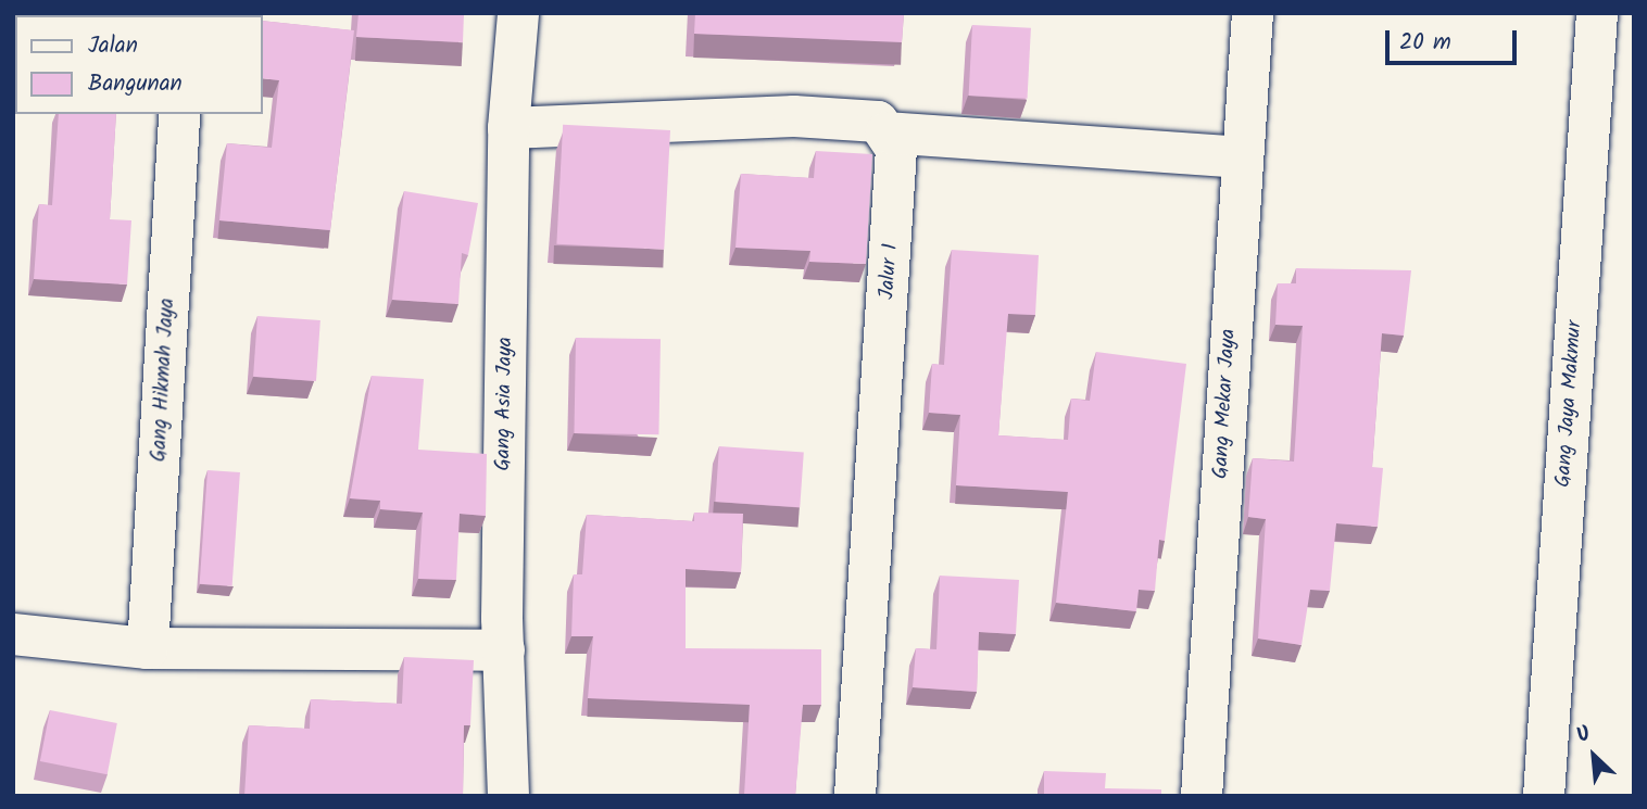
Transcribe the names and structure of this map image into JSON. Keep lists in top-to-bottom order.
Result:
{
  "streets": {
    "street": [
      "Jalur 1",
      "Gang Hikmah Jaya",
      "Gang Asia Jaya",
      "Gang Mekar Jaya",
      "Gang Jaya Makmur"
    ]
  },
  "legend": ["Jalan", "Bangunan"],
  "scale_bar": "20 m",
  "north": "top left"
}
